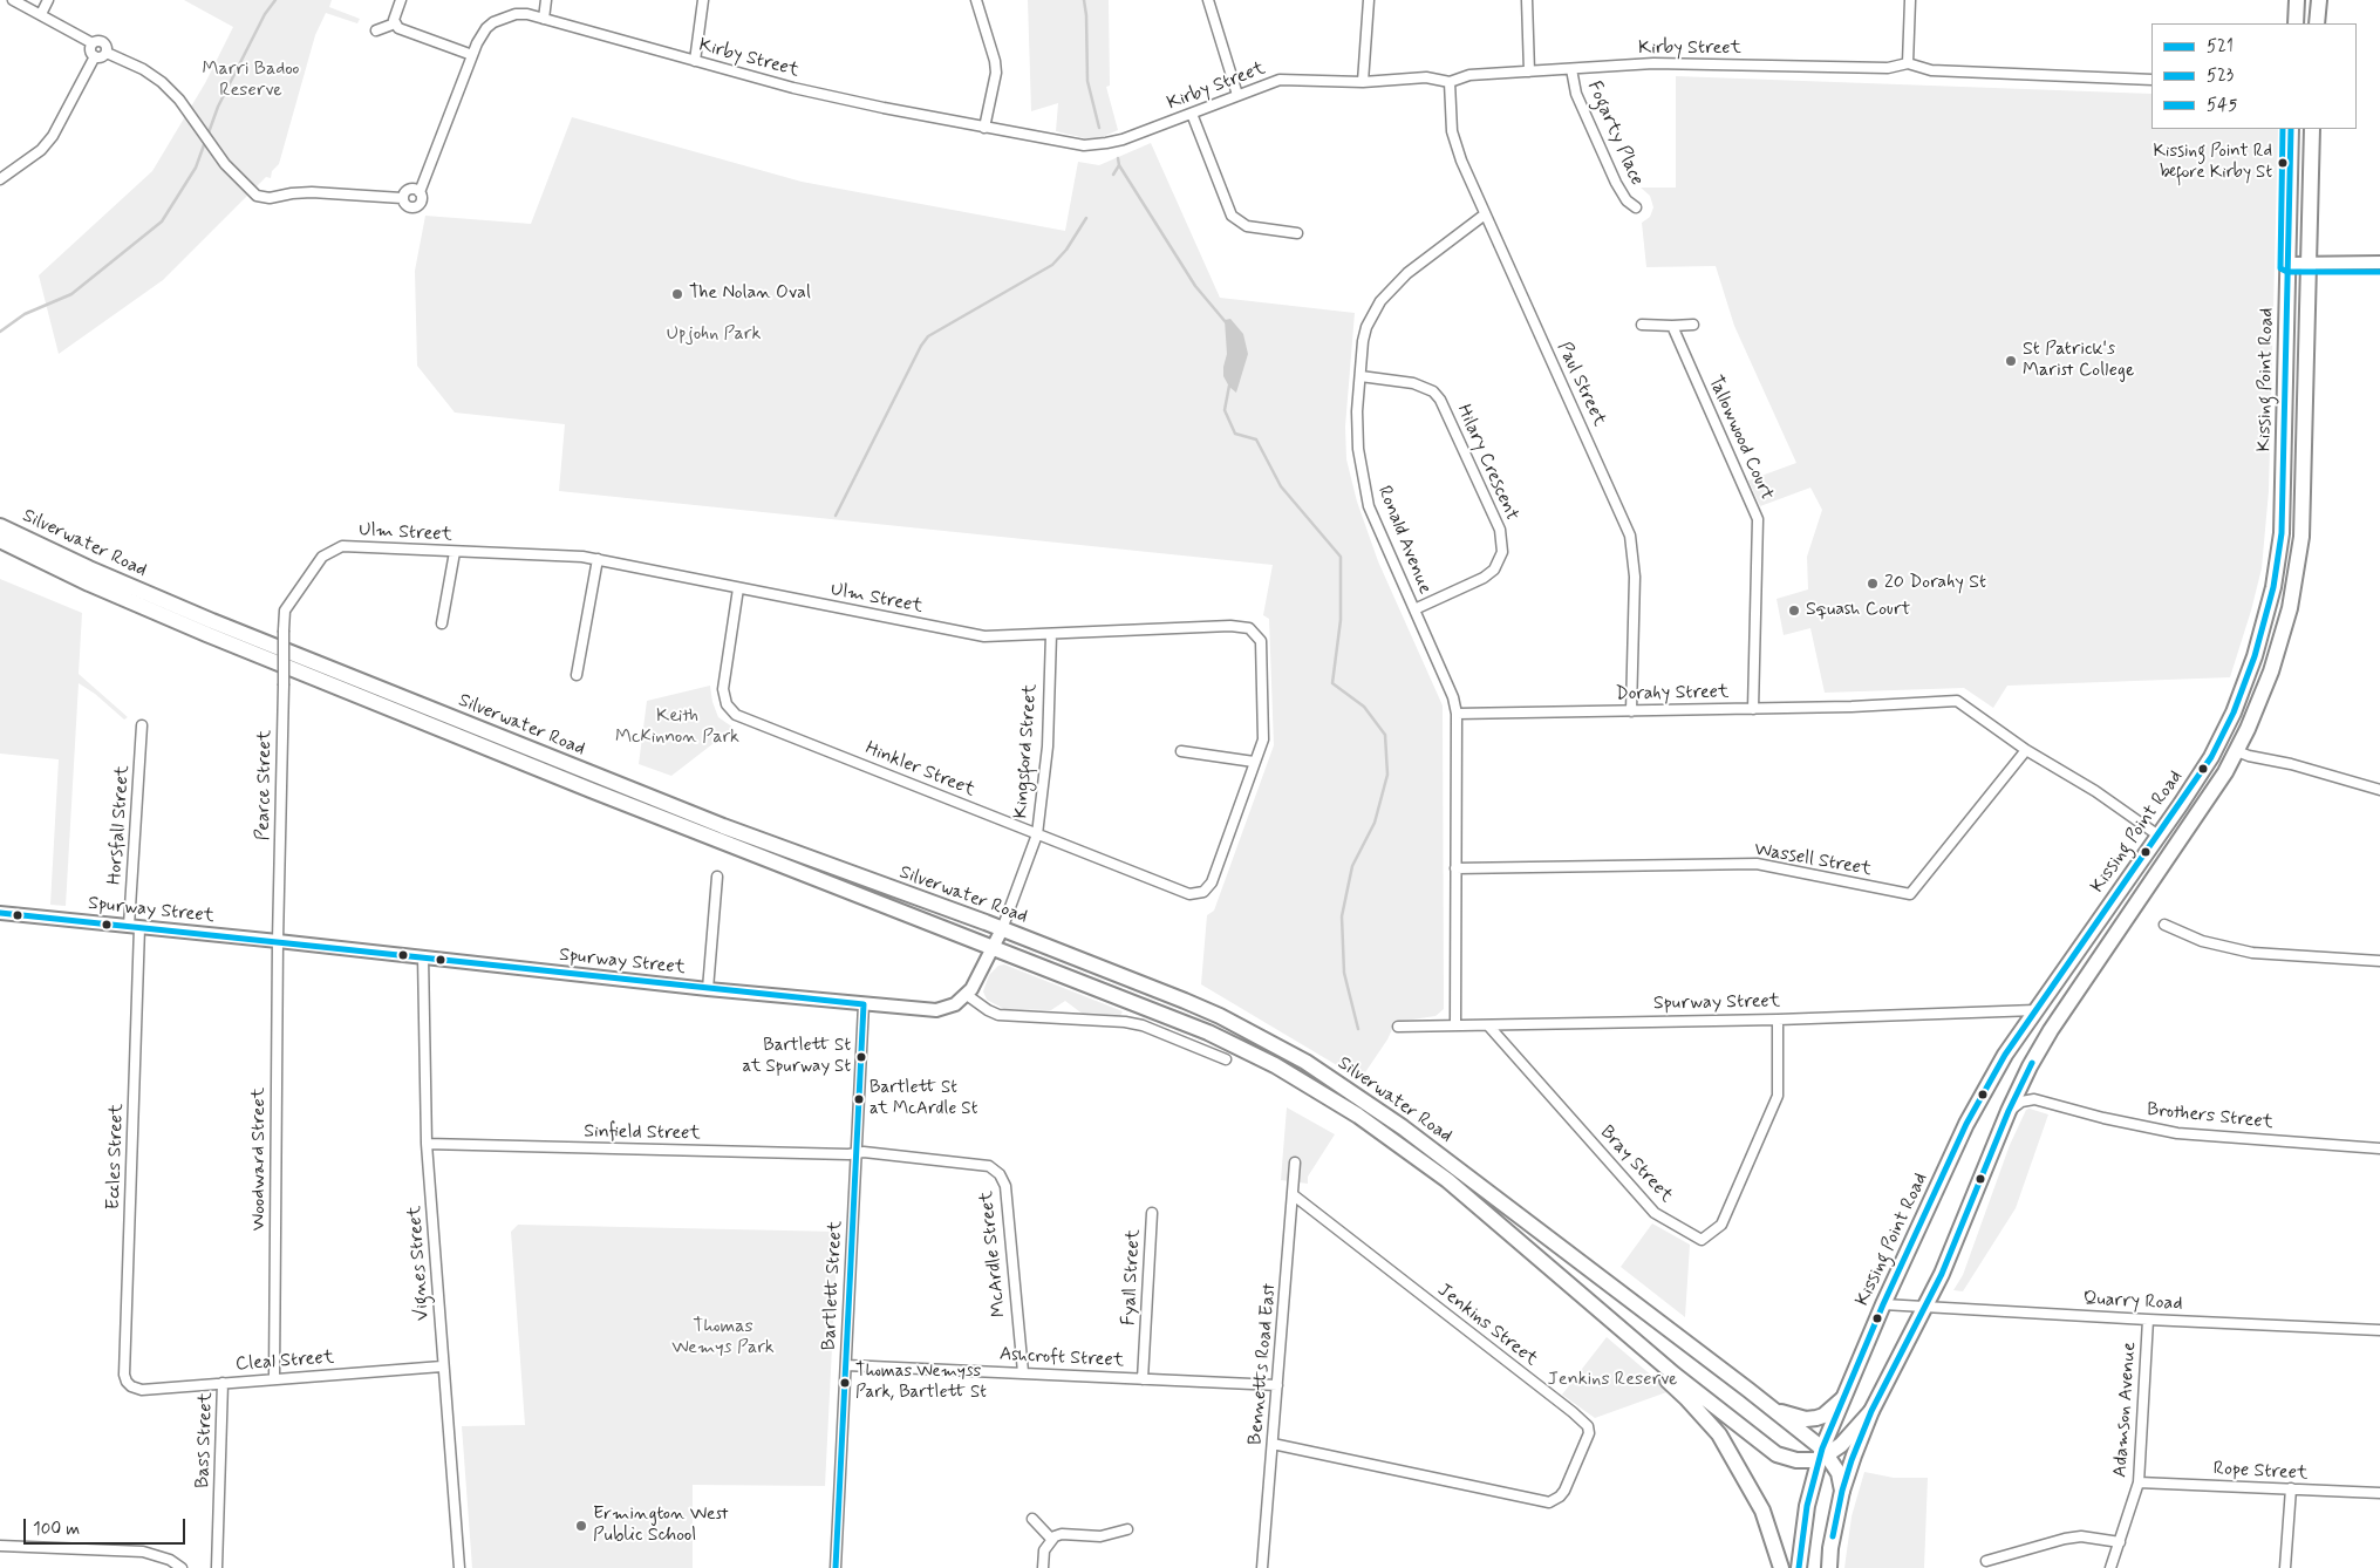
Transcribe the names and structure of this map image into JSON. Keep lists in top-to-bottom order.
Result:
{
  "streets": {
    "main road": ["Kissing Point Road", "Silverwater Road"],
    "street": [
      "Kirby Street",
      "Fogarty Place",
      "Paul Street",
      "Tallowwood Court",
      "Hilary Crescent",
      "Ulm Street",
      "Ronald Avenue",
      "Dorahy Street",
      "Kingsford Street",
      "Hinkler Street",
      "Pearce Street",
      "Horsfall Street",
      "Wassell Street",
      "Spurway Street",
      "Brothers Street",
      "Sinfield Street",
      "Eccles Street",
      "Woodward Street",
      "Bray Street",
      "McArdle Street",
      "Vignes Street",
      "Fyall Street",
      "Bartlett Street",
      "Quarry Road",
      "Jenkins Street",
      "Ashcroft Street",
      "Cleal Street",
      "Bennetts Road East",
      "Adamson Avenue",
      "Bass Street",
      "Rope Street"
    ]
  },
  "crossings": [
    ["Kirby Street", "Fogarty Place"],
    ["Kirby Street", "Paul Street"],
    ["Kissing Point Road", "Silverwater Road"],
    ["Kissing Point Road", "Dorahy Street"],
    ["Kissing Point Road", "Spurway Street"],
    ["Kissing Point Road", "Brothers Street"],
    ["Kissing Point Road", "Quarry Road"],
    ["Paul Street", "Ronald Avenue"],
    ["Paul Street", "Dorahy Street"],
    ["Tallowwood Court", "Dorahy Street"],
    ["Hilary Crescent", "Ronald Avenue"],
    ["Ulm Street", "Kingsford Street"],
    ["Ulm Street", "Hinkler Street"],
    ["Ulm Street", "Pearce Street"],
    ["Ronald Avenue", "Dorahy Street"],
    ["Silverwater Road", "Kingsford Street"],
    ["Dorahy Street", "Wassell Street"],
    ["Kingsford Street", "Hinkler Street"],
    ["Kingsford Street", "Spurway Street"],
    ["Pearce Street", "Spurway Street"],
    ["Pearce Street", "Woodward Street"],
    ["Horsfall Street", "Spurway Street"],
    ["Horsfall Street", "Eccles Street"],
    ["Spurway Street", "Eccles Street"],
    ["Spurway Street", "Woodward Street"],
    ["Spurway Street", "Bray Street"],
    ["Spurway Street", "Vignes Street"],
    ["Spurway Street", "Bartlett Street"],
    ["Sinfield Street", "McArdle Street"],
    ["Sinfield Street", "Vignes Street"],
    ["Sinfield Street", "Bartlett Street"],
    ["Eccles Street", "Cleal Street"],
    ["Woodward Street", "Cleal Street"],
    ["McArdle Street", "Bartlett Street"],
    ["McArdle Street", "Ashcroft Street"],
    ["Vignes Street", "Cleal Street"],
    ["Fyall Street", "Ashcroft Street"],
    ["Bartlett Street", "Ashcroft Street"],
    ["Quarry Road", "Adamson Avenue"],
    ["Jenkins Street", "Bennetts Road East"],
    ["Ashcroft Street", "Bennetts Road East"],
    ["Cleal Street", "Bass Street"],
    ["Adamson Avenue", "Rope Street"]
  ],
  "parks": [
    "Marri Badoo Reserve",
    "Upjohn Park",
    "Keith McKinnon Park",
    "Thomas Wemys Park",
    "Jenkins Reserve"
  ],
  "places": [
    "Kissing Point Rd before Kirby St",
    "The Nolan Oval",
    "St Patrick's Marist College",
    "20 Dorahy St",
    "Squash Court",
    "Bartlett St at Spurway St",
    "Bartlett St at McArdle St",
    "Thomas Wemyss Park, Bartlett St",
    "Ermington West Public School"
  ],
  "lines": ["transit line 521", "transit line 545", "transit line 523"],
  "legend": ["521", "523", "545"],
  "scale_bar": "100 m"
}
